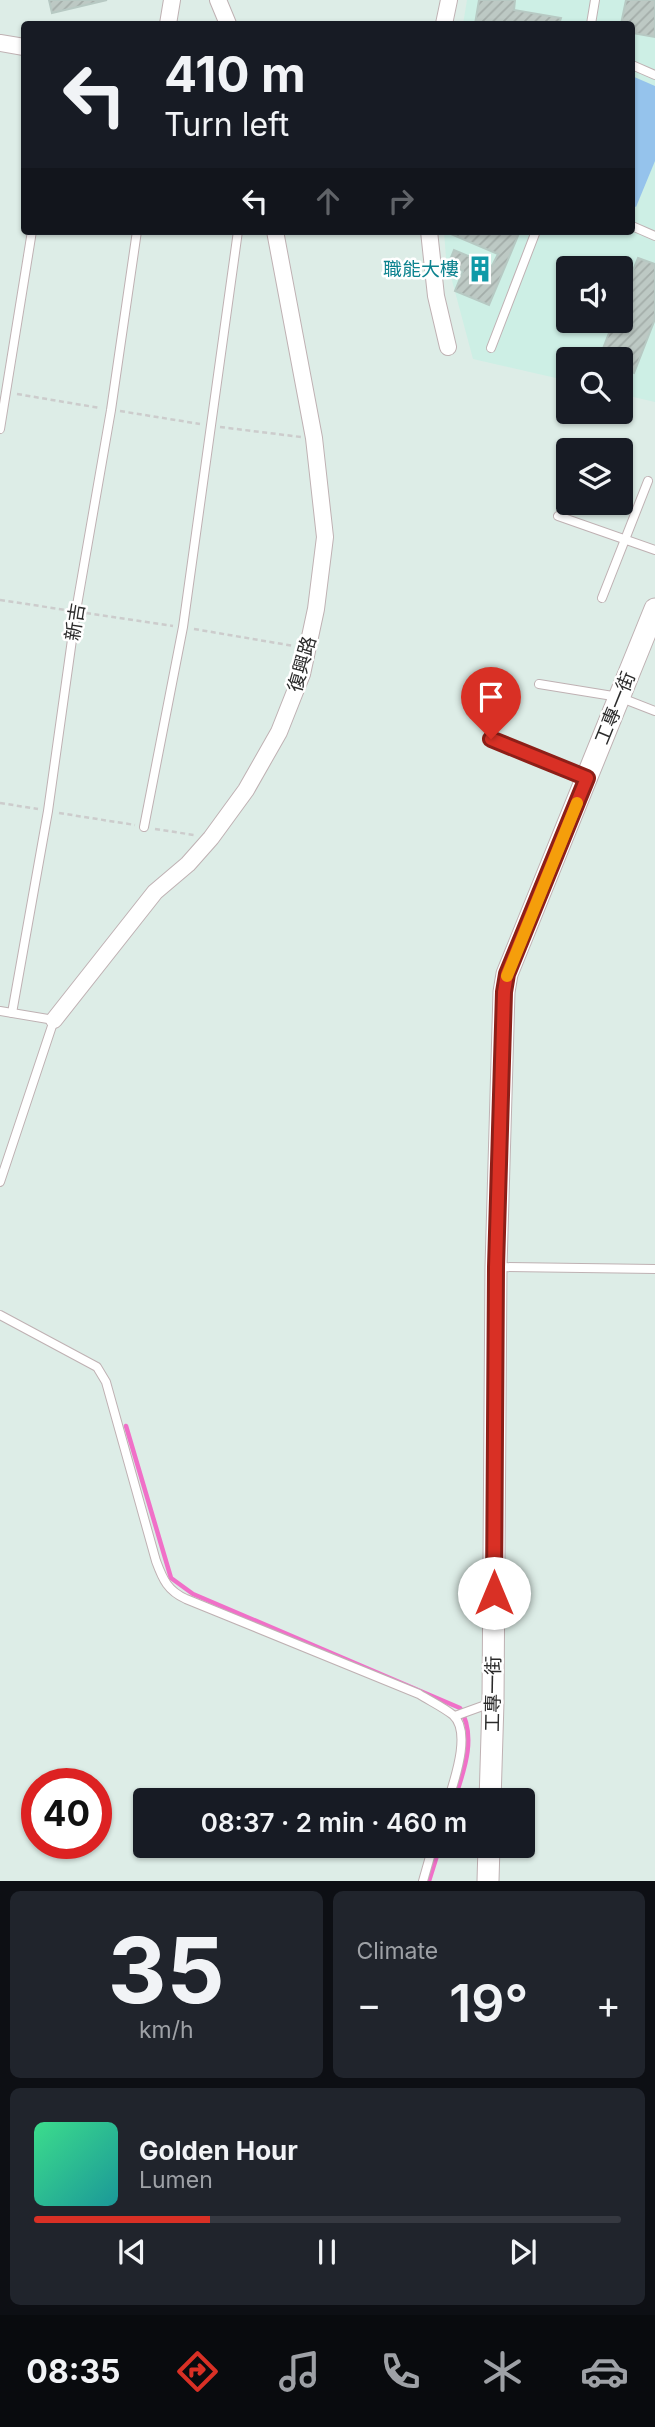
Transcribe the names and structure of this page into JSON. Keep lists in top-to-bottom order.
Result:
{
  "streets": {
    "street": ["復興路", "工專一街"],
    "lane": ["新吉"]
  },
  "places": {
    "building": ["職能大樓"]
  },
  "page": {
    "turn": ["410 m", "Turn left"],
    "limit": "40",
    "trip": "08:37 · 2 min · 460 m",
    "tile": [
      ["35", "km/h"],
      "Climate"
    ],
    "heat": ["−", "19°", "+"],
    "song": ["Golden Hour", "Lumen"],
    "tabs": "08:35"
  }
}
